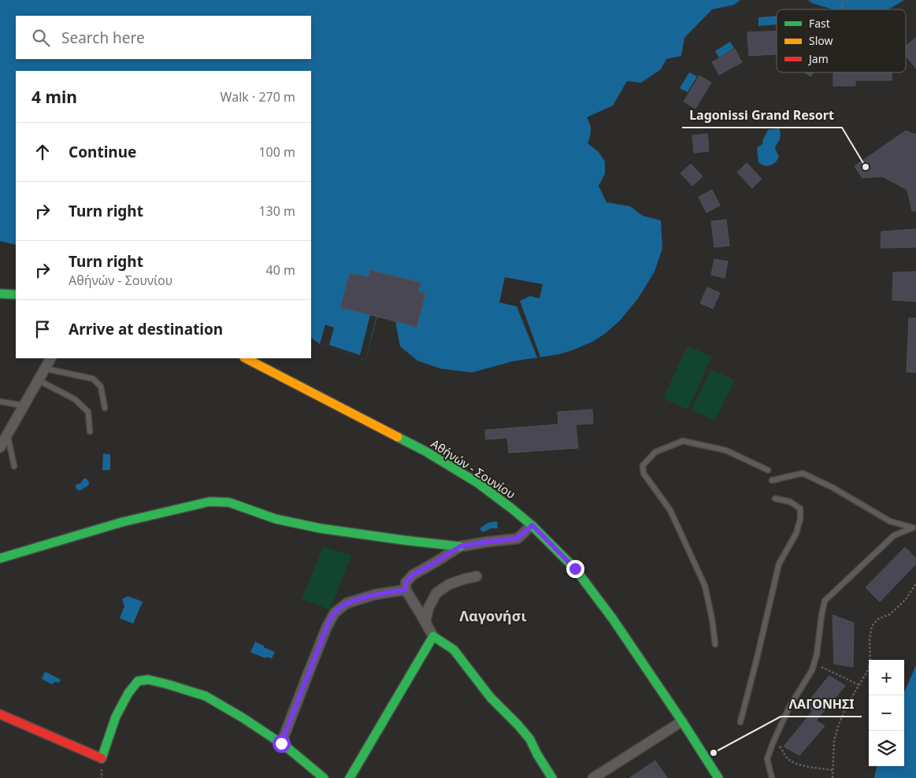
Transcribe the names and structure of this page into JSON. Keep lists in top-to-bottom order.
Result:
{
  "streets": {
    "street": ["Αθήνών - Σουνίου"]
  },
  "districts": ["Λαγονήσι"],
  "places": ["Lagonissi Grand Resort", "ΛΑΓΟΝΗΣΙ"],
  "legend": ["Fast", "Slow", "Jam"],
  "page": {
    "search": "Search here",
    "heading": ["4 min", "Walk · 270 m"],
    "list": [
      ["Continue", "100 m"],
      ["Turn right", "130 m"],
      ["Turn right", "Αθήνών - Σουνίου", "40 m"],
      "Arrive at destination"
    ],
    "map_buttons": ["+", "−"]
  }
}
